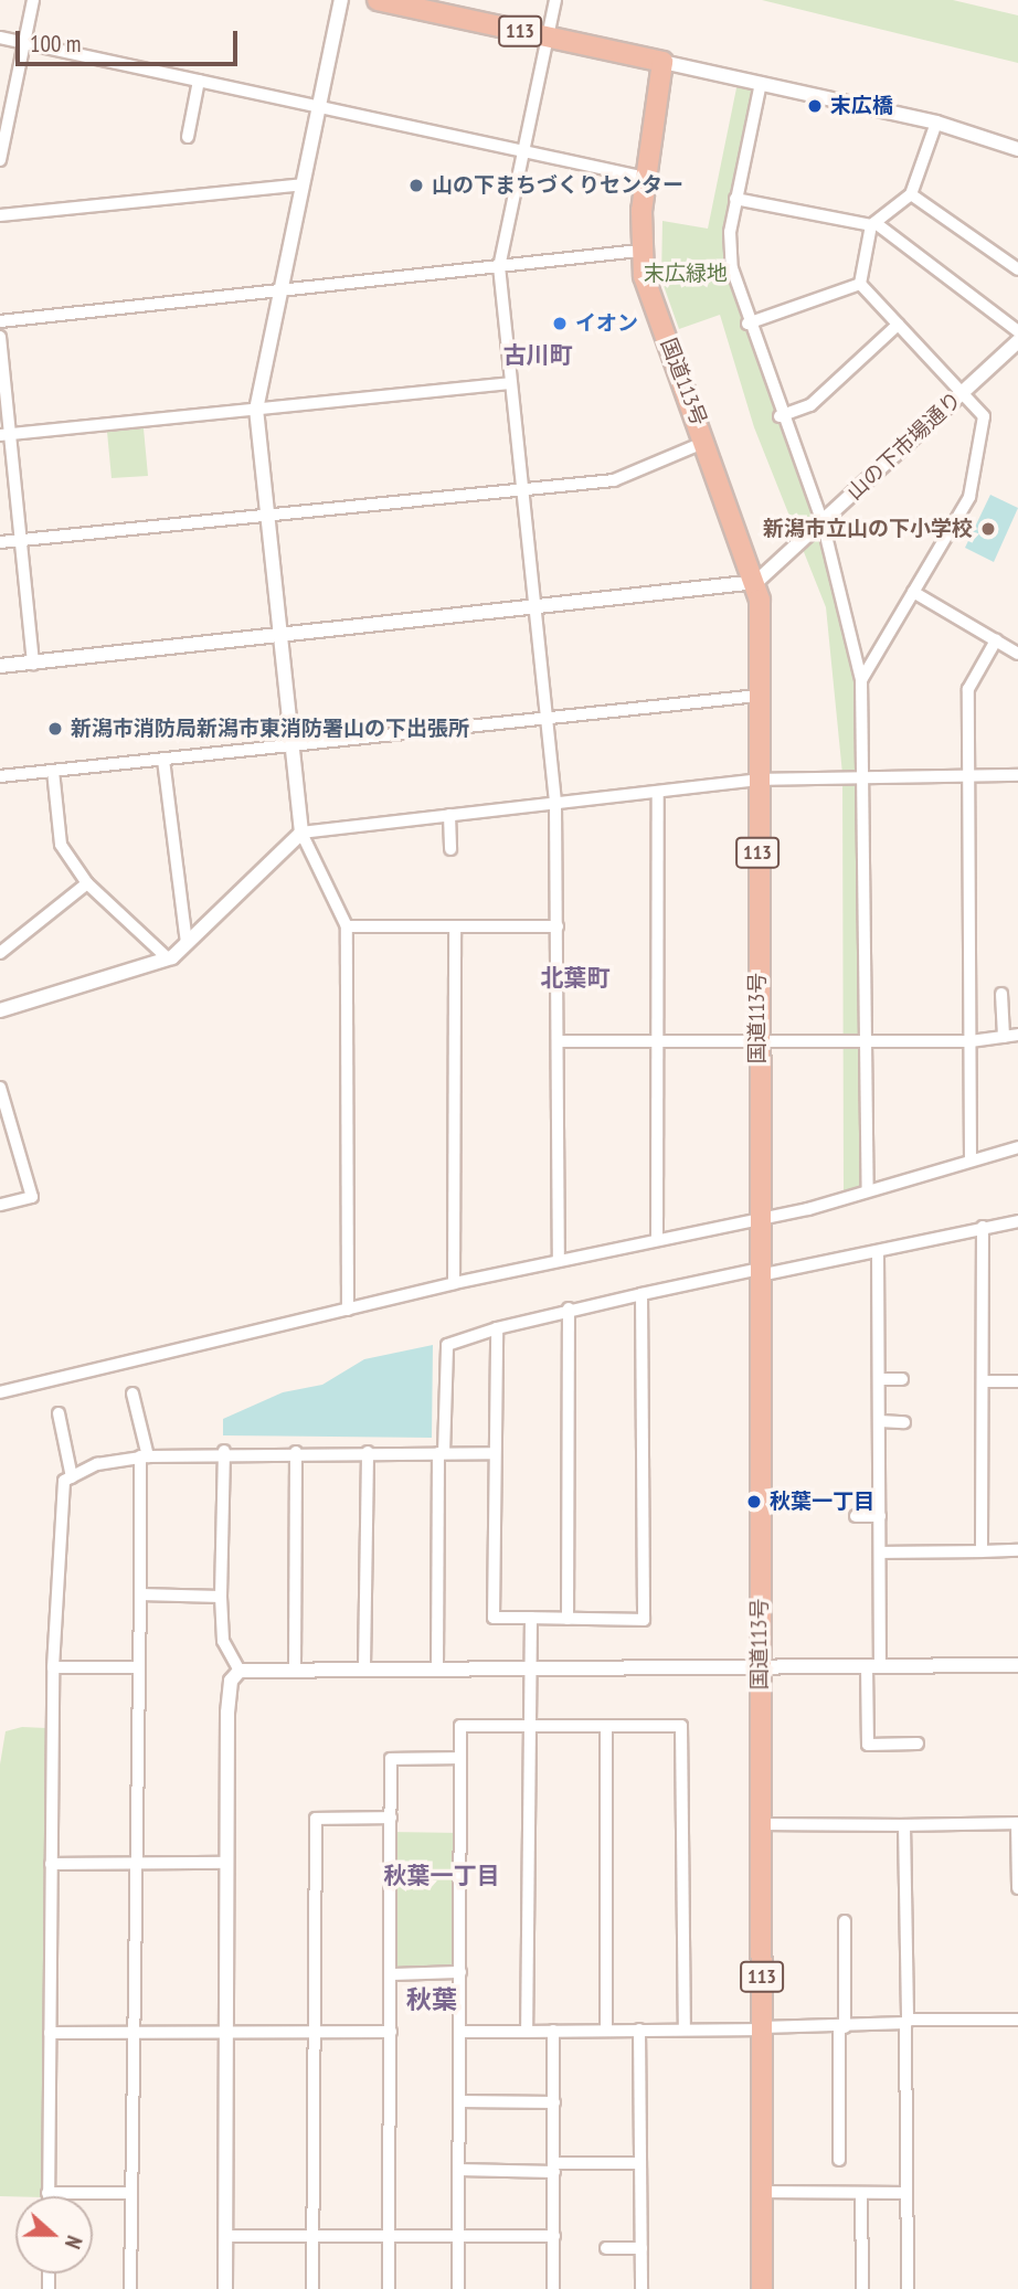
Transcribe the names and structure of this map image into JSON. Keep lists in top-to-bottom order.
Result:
{
  "streets": {
    "highway": ["113", "国道113号"],
    "street": ["山の下市場通り"]
  },
  "crossings": [
    ["113", "国道113号"],
    ["国道113号", "山の下市場通り"]
  ],
  "districts": [
    "古川町",
    "北葉町",
    "秋葉一丁目",
    "秋葉"
  ],
  "parks": ["末広緑地"],
  "places": [
    "末広橋",
    "山の下まちづくりセンター",
    "イオン",
    "新潟市立山の下小学校",
    "新潟市消防局新潟市東消防署山の下出張所",
    "秋葉一丁目"
  ],
  "scale_bar": "100 m",
  "north": "right"
}
